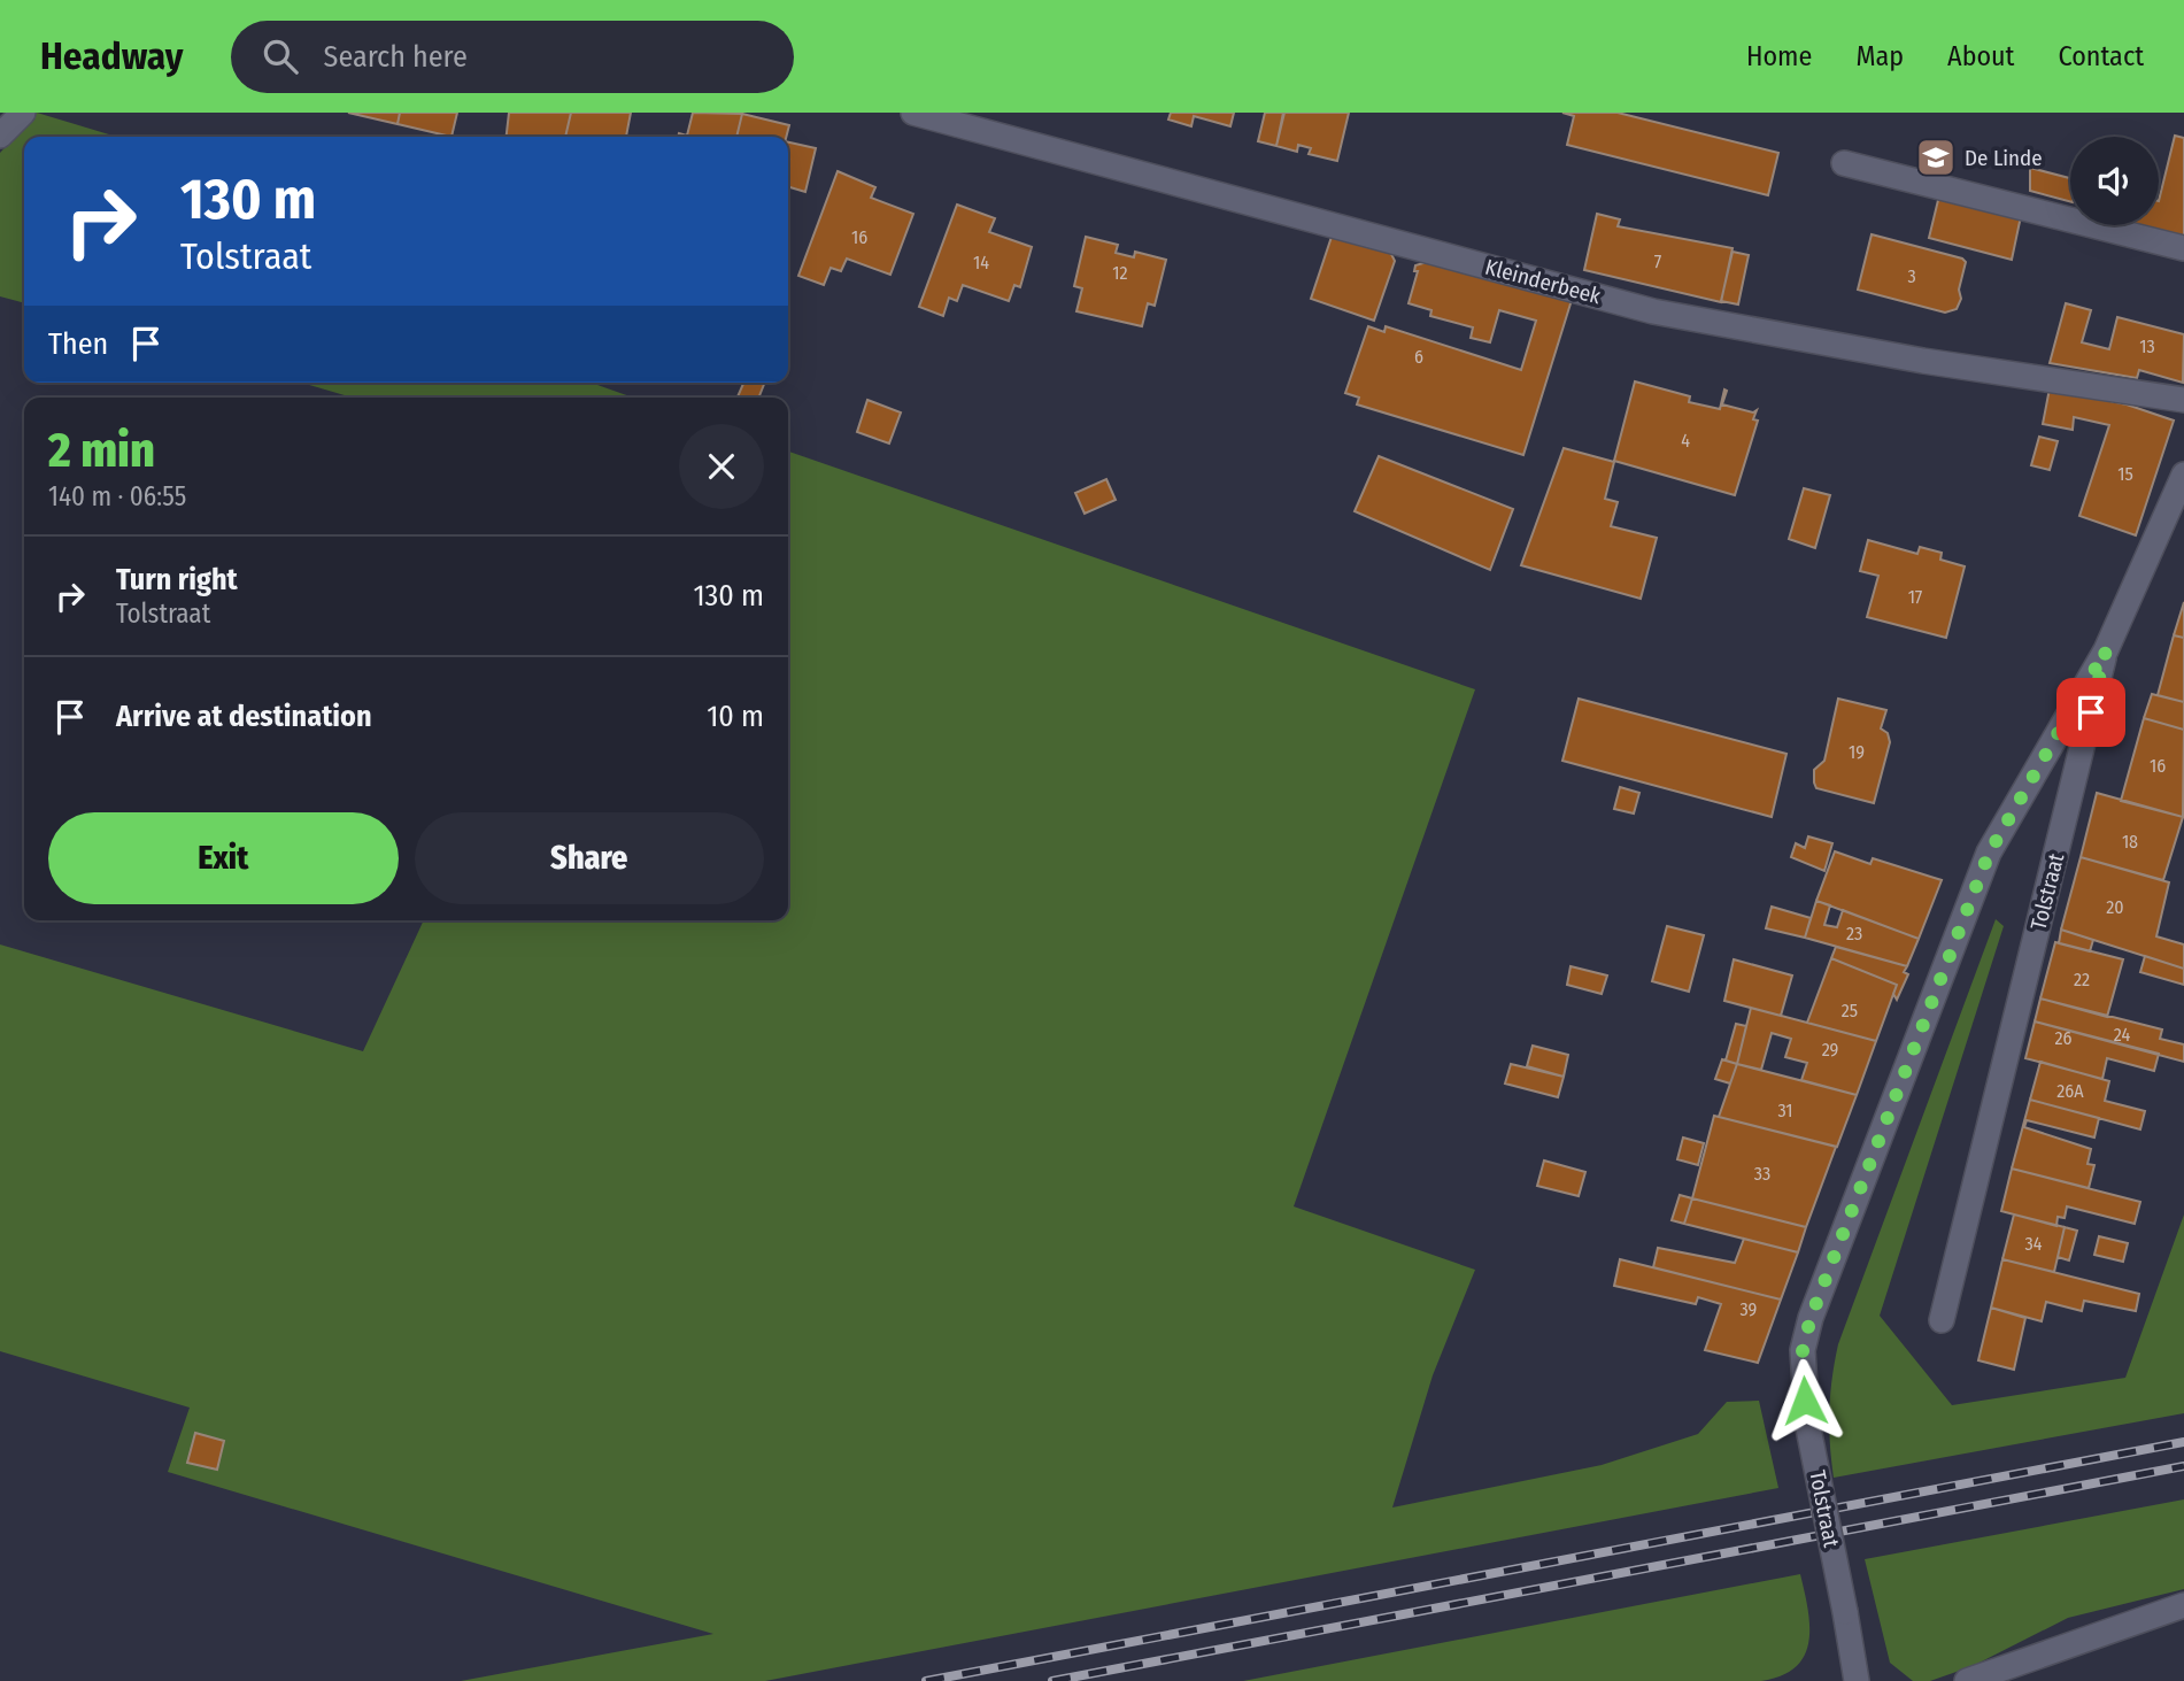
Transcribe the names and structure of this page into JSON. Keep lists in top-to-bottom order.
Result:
{
  "streets": {
    "street": ["Kleinderbeek", "Tolstraat"]
  },
  "places": {
    "school or university": ["De Linde"]
  },
  "house_numbers": [
    "16",
    "7",
    "14",
    "12",
    "3",
    "13",
    "6",
    "4",
    "15",
    "17",
    "19",
    "16",
    "18",
    "20",
    "23",
    "22",
    "25",
    "24",
    "26",
    "29",
    "26A",
    "31",
    "33",
    "34",
    "39"
  ],
  "page": {
    "header": "Headway",
    "search": "Search here",
    "nav": [
      "Home",
      "Map",
      "About",
      "Contact"
    ],
    "turn": ["130 m", "Tolstraat"],
    "then": "Then",
    "heading": ["2 min", "140 m · 06:55"],
    "list": [
      {
        "name": "Turn right",
        "note": "Tolstraat",
        "value": "130 m"
      },
      {
        "name": "Arrive at destination",
        "value": "10 m"
      }
    ],
    "buttons": ["Exit", "Share"]
  }
}
